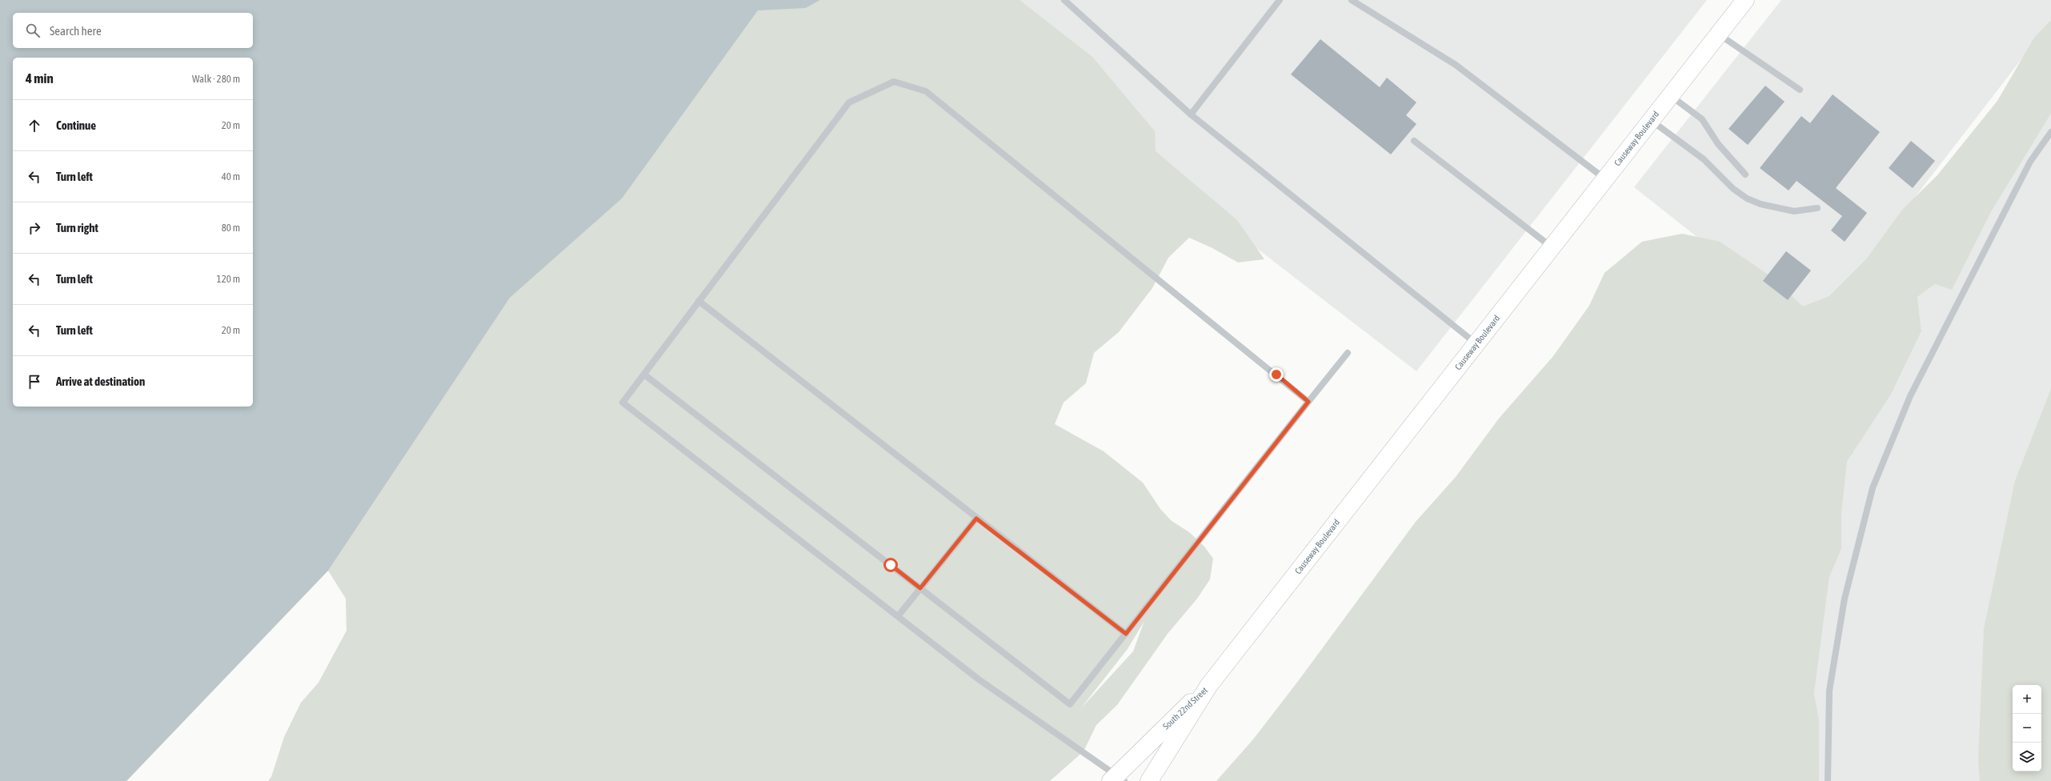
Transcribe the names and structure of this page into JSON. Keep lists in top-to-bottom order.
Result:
{
  "streets": {
    "main road": ["Causeway Boulevard", "South 22nd Street"]
  },
  "crossings": [
    ["Causeway Boulevard", "South 22nd Street"]
  ],
  "page": {
    "search": "Search here",
    "heading": ["4 min", "Walk · 280 m"],
    "list": [
      ["Continue", "20 m"],
      ["Turn left", "40 m"],
      ["Turn right", "80 m"],
      ["Turn left", "120 m"],
      ["Turn left", "20 m"],
      "Arrive at destination"
    ],
    "map_buttons": ["+", "−"]
  }
}
